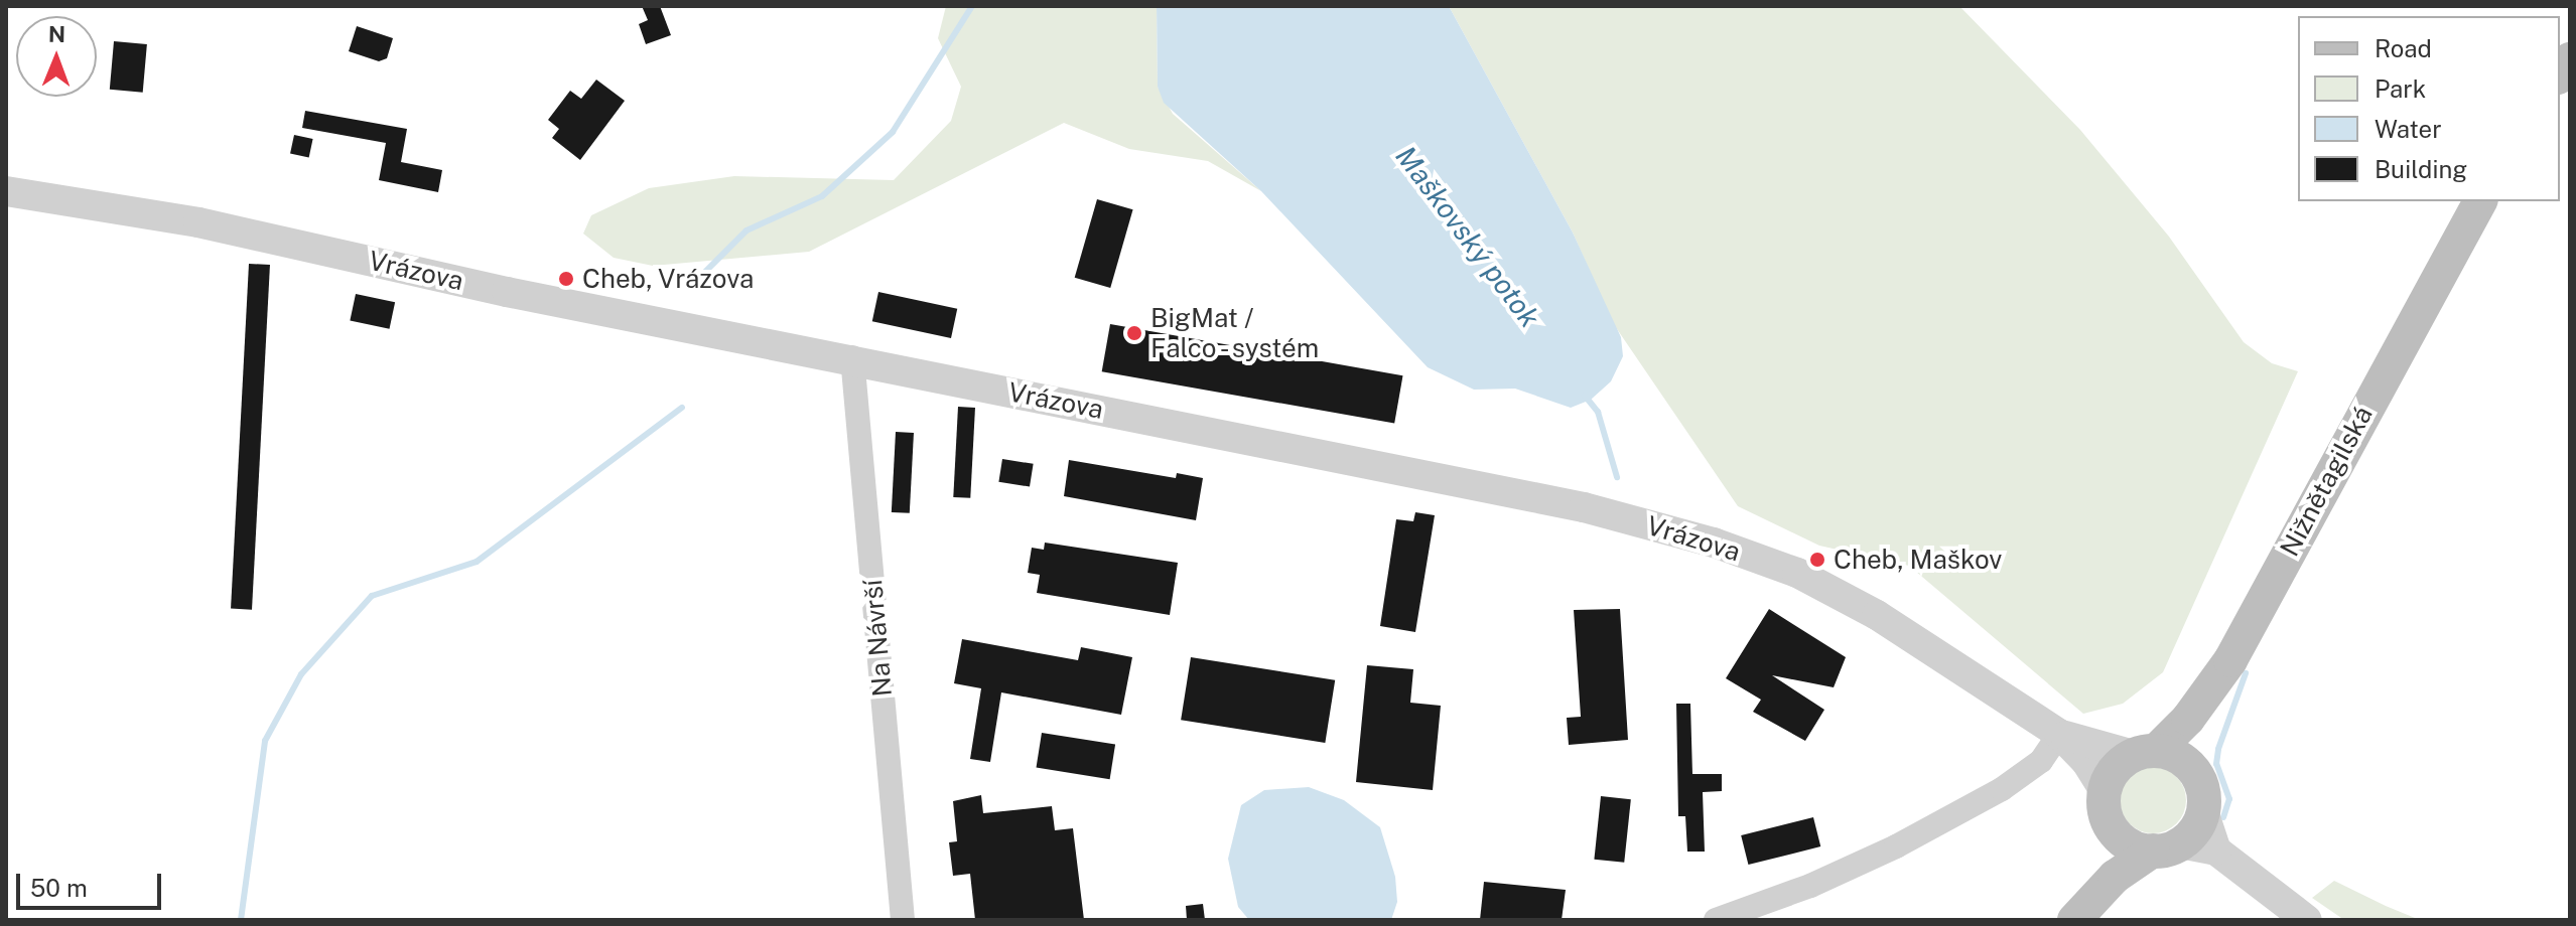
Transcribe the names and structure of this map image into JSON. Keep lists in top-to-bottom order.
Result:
{
  "streets": {
    "main road": ["Nižnětagilská"],
    "street": ["Vrázova", "Na Návrší"]
  },
  "crossings": [
    ["Vrázova", "Nižnětagilská"],
    ["Vrázova", "Na Návrší"]
  ],
  "water": ["Maškovský potok"],
  "places": ["Cheb, Vrázova", "BigMat / Falco - systém", "Cheb, Maškov"],
  "legend": [
    "Road",
    "Park",
    "Water",
    "Building"
  ],
  "scale_bar": "50 m",
  "north": "top"
}
